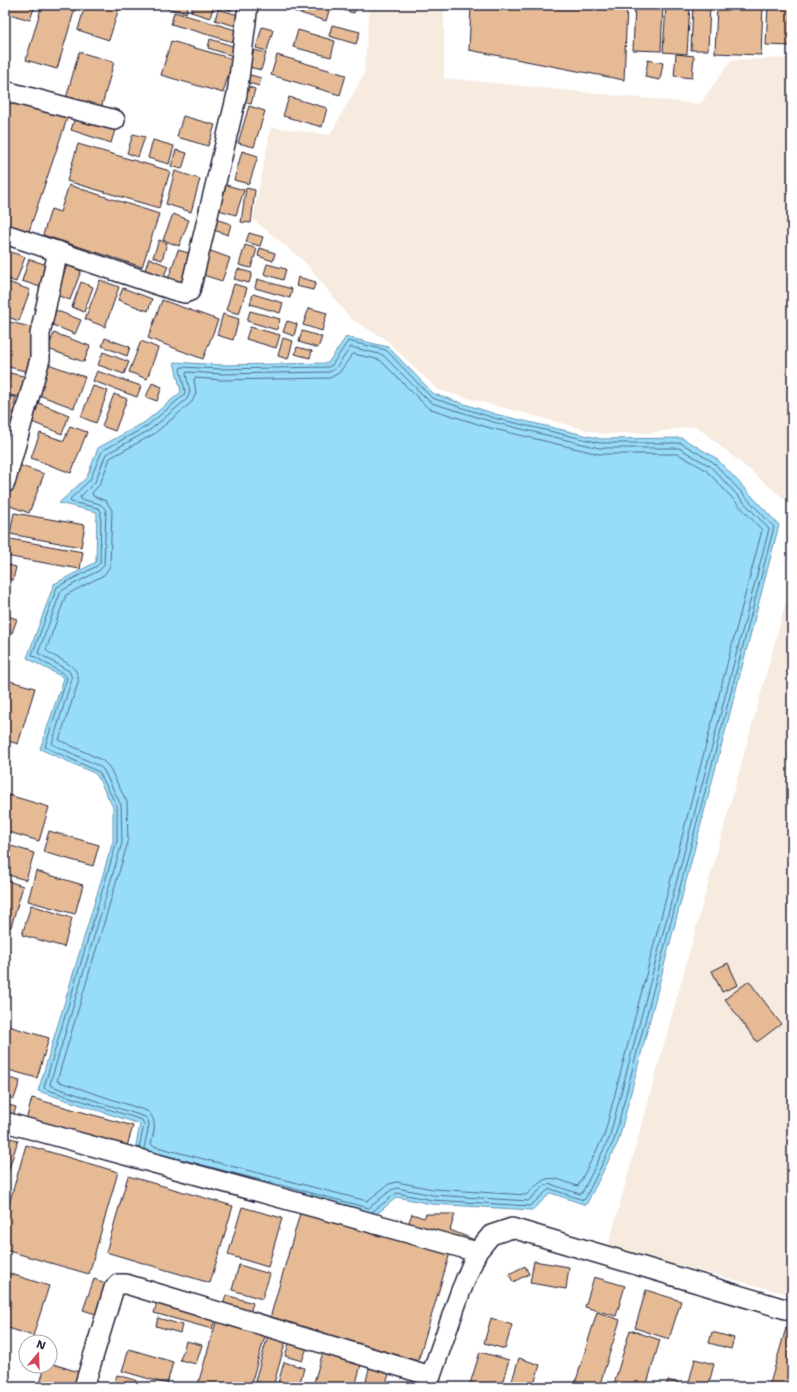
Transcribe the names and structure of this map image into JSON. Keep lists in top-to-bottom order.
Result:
{
  "north": "top"
}
